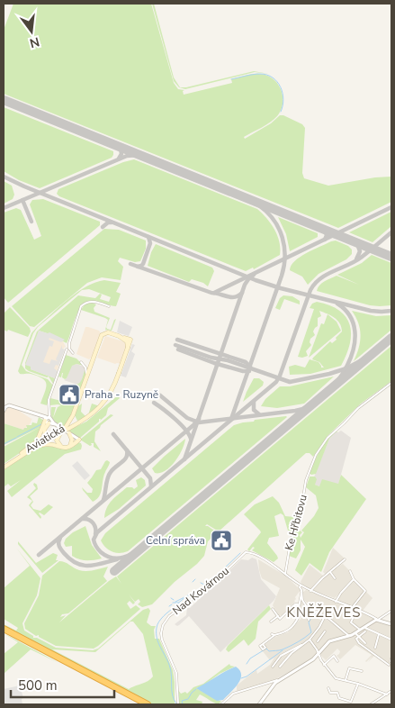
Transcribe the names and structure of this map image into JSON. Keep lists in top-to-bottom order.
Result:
{
  "streets": {
    "main road": ["Aviatická"],
    "street": ["Ke Hřbitovu", "Nad Kovárnou"]
  },
  "crossings": [
    ["Ke Hřbitovu", "Nad Kovárnou"]
  ],
  "districts": ["KNĚŽEVES"],
  "places": {
    "public building": ["Praha - Ruzyně", "Celní správa"]
  },
  "scale_bar": "500 m",
  "north": "bottom"
}
